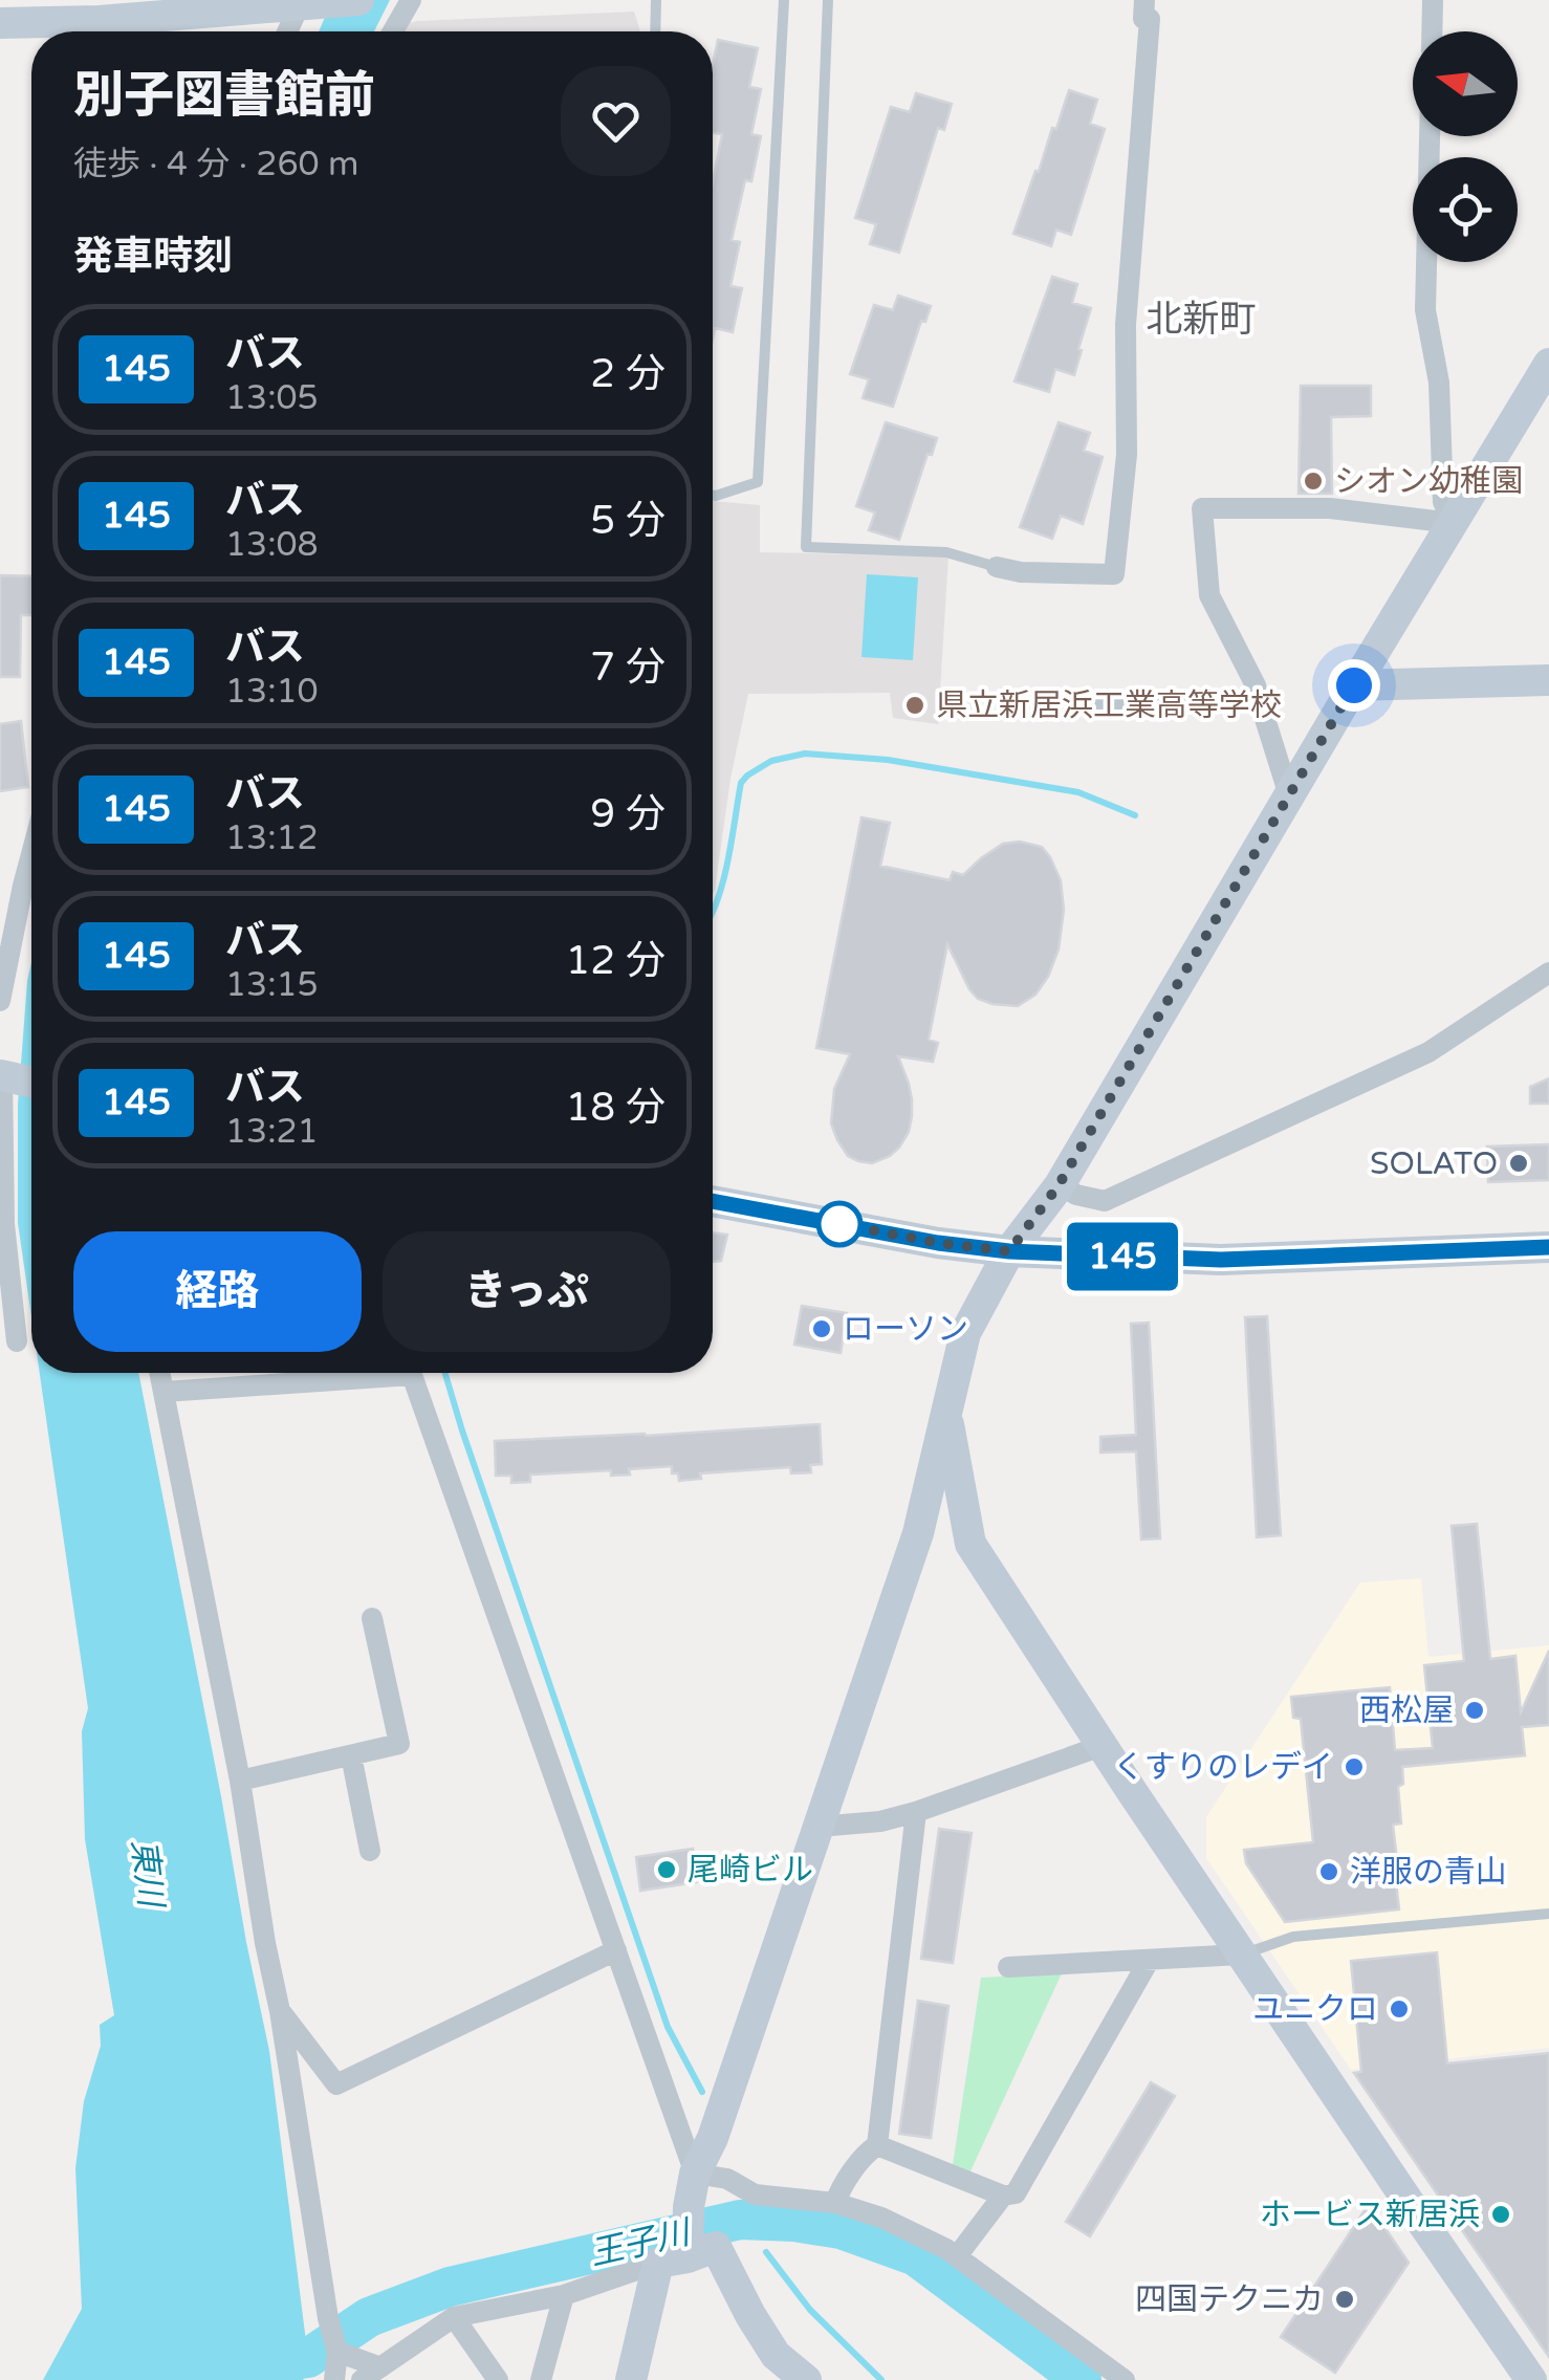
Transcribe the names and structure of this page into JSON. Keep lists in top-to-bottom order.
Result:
{
  "districts": ["北新町"],
  "water": ["東川", "王子川"],
  "places": [
    "シオン幼稚園",
    "県立新居浜工業高等学校",
    "SOLATO",
    "ローソン",
    "西松屋",
    "くすりのレデイ",
    "尾崎ビル",
    "洋服の青山",
    "ユニクロ",
    "ホービス新居浜",
    "四国テクニカ"
  ],
  "lines": ["bus line 145"],
  "north": "left",
  "page": {
    "on_map": "145",
    "heading": [
      ["別子図書館前", "徒歩 · 4 分 · 260 m"],
      "発車時刻"
    ],
    "list": [
      {
        "mark": "145",
        "name": "バス",
        "note": "13:05",
        "value": "2 分"
      },
      {
        "mark": "145",
        "name": "バス",
        "note": "13:08",
        "value": "5 分"
      },
      {
        "mark": "145",
        "name": "バス",
        "note": "13:10",
        "value": "7 分"
      },
      {
        "mark": "145",
        "name": "バス",
        "note": "13:12",
        "value": "9 分"
      },
      {
        "mark": "145",
        "name": "バス",
        "note": "13:15",
        "value": "12 分"
      },
      {
        "mark": "145",
        "name": "バス",
        "note": "13:21",
        "value": "18 分"
      }
    ],
    "buttons": ["経路", "きっぷ"]
  }
}
